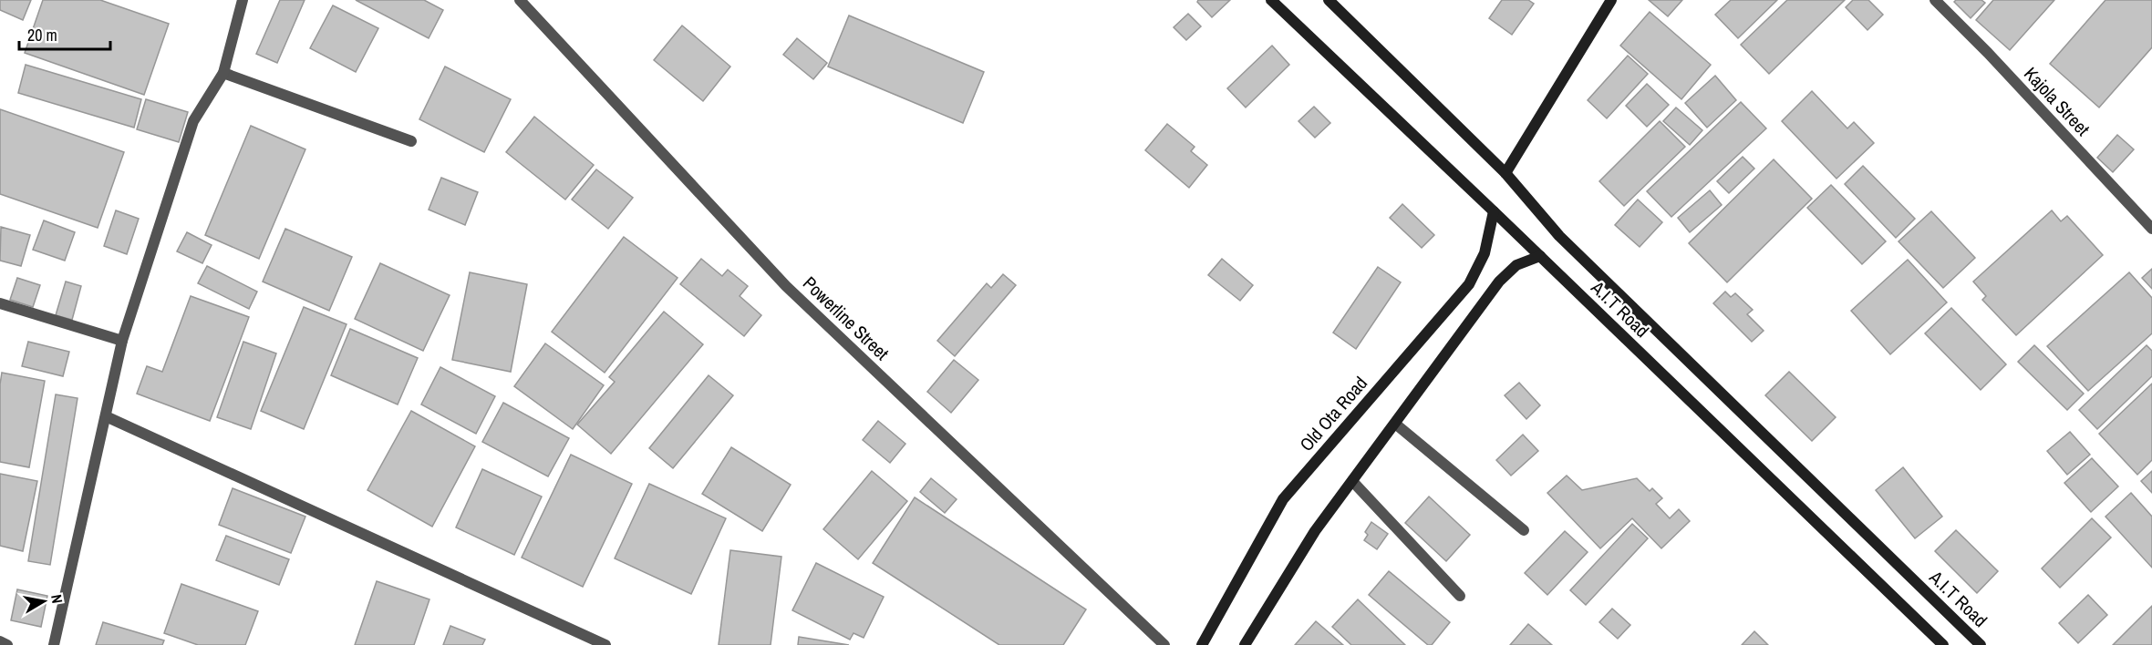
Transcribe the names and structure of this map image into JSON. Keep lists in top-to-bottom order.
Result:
{
  "streets": {
    "street": [
      "Kajola Street",
      "A.I.T Road",
      "Powerline Street",
      "Old Ota Road"
    ]
  },
  "crossings": [
    ["A.I.T Road", "Old Ota Road"]
  ],
  "scale_bar": "20 m",
  "north": "right"
}
